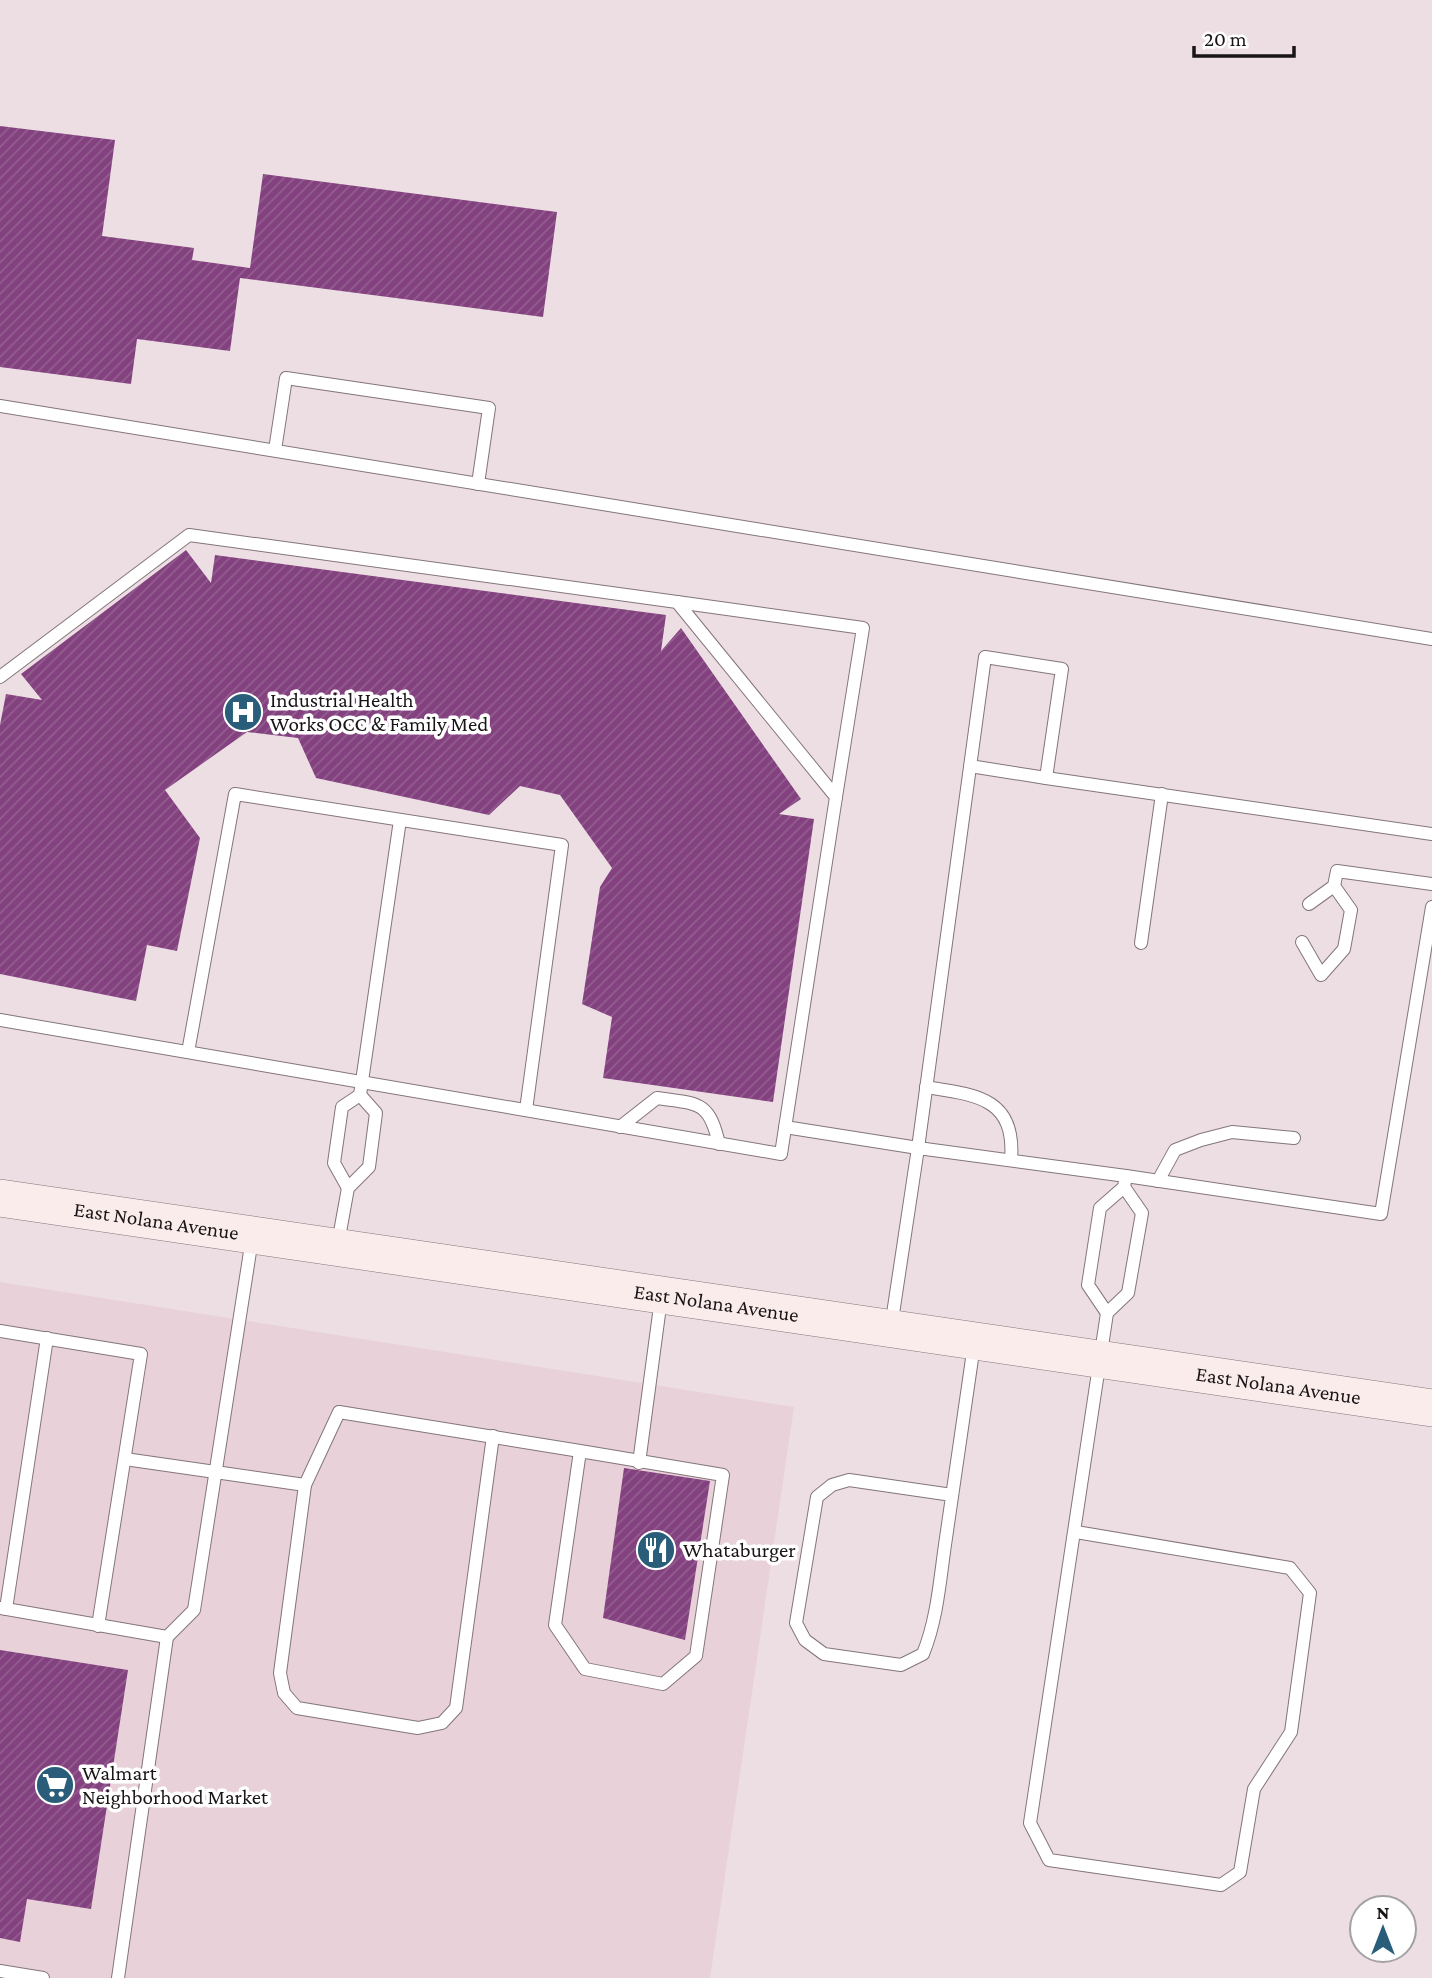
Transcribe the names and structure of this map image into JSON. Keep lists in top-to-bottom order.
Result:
{
  "streets": {
    "main road": ["East Nolana Avenue"]
  },
  "places": {
    "hospital": ["Industrial Health Works OCC & Family Med"],
    "restaurant": ["Whataburger"],
    "supermarket": ["Walmart Neighborhood Market"]
  },
  "scale_bar": "20 m",
  "north": "top"
}
